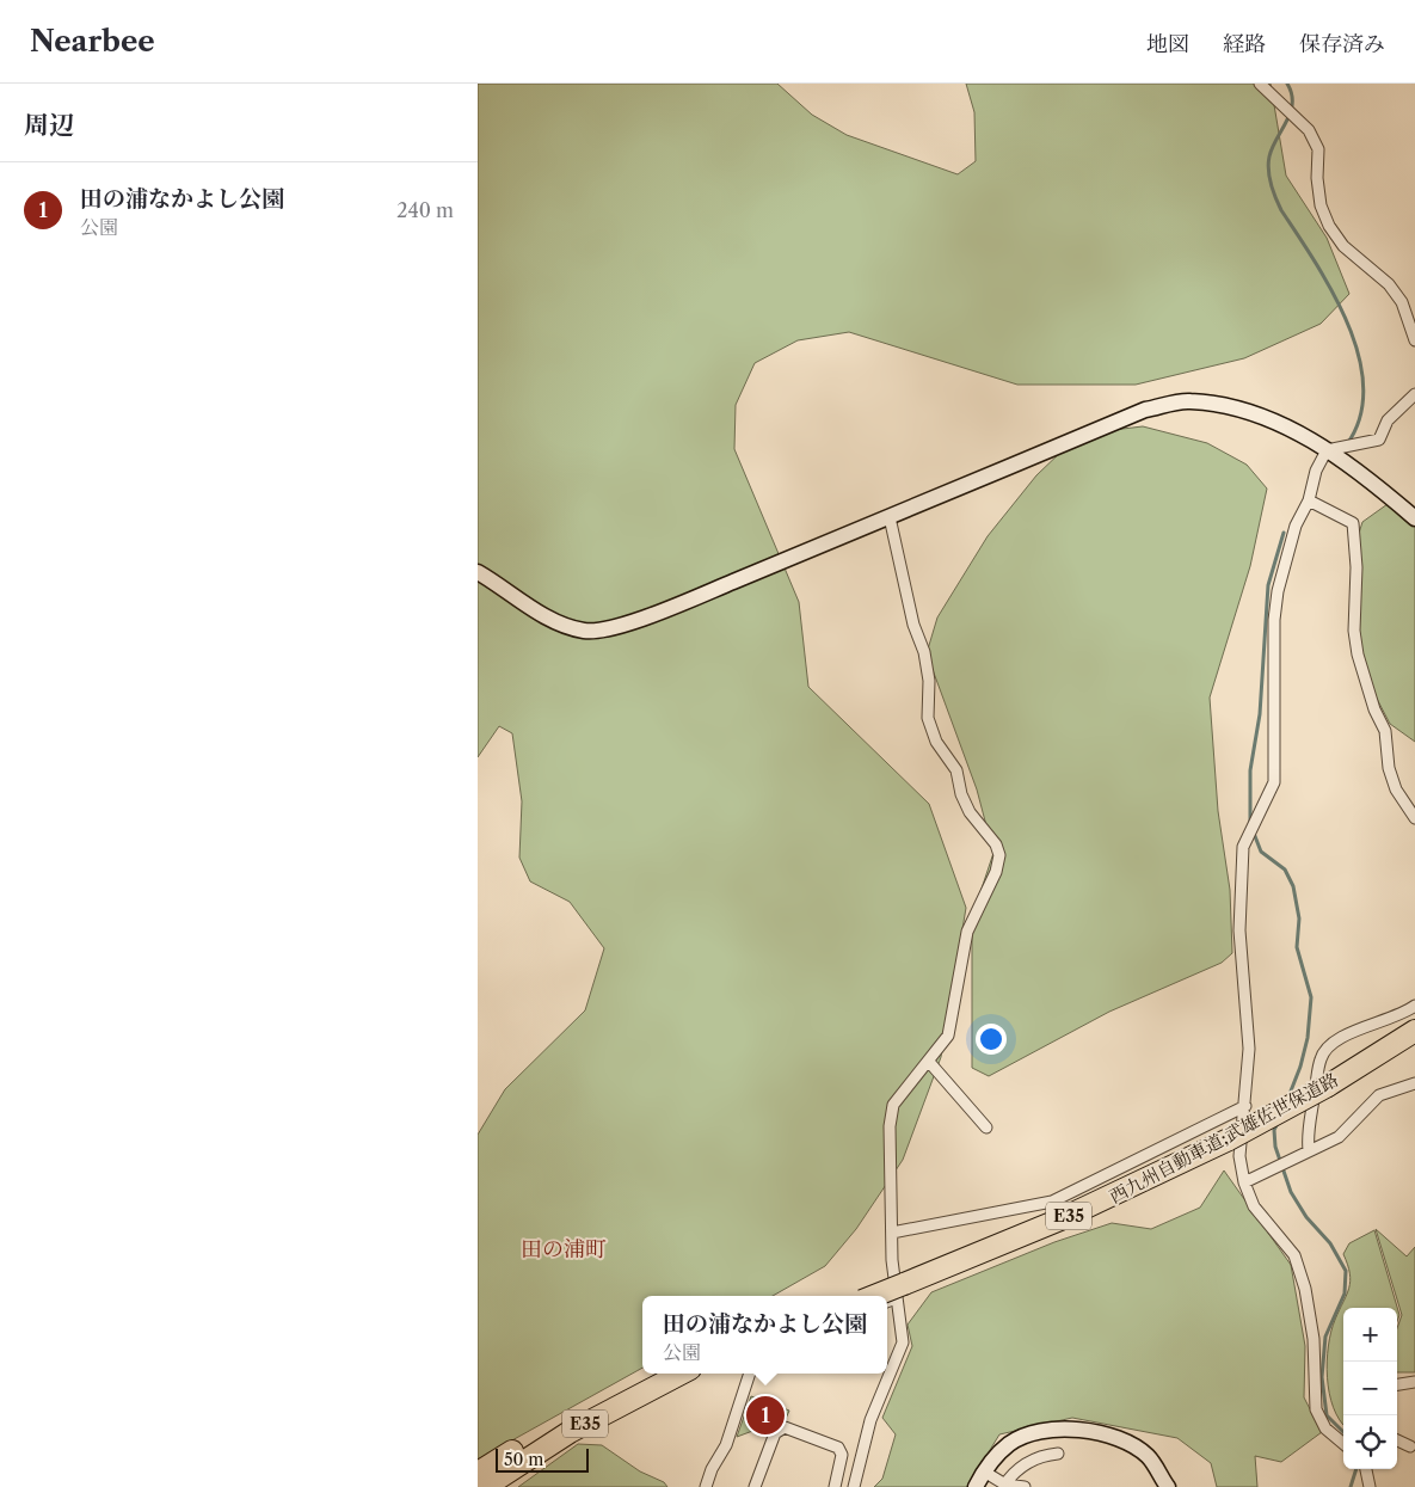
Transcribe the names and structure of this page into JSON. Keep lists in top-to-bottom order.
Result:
{
  "streets": {
    "highway": ["西九州自動車道;武雄佐世保道路", "E35"]
  },
  "districts": ["田の浦町"],
  "scale_bar": "50 m",
  "page": {
    "header": "Nearbee",
    "nav": ["地図", "経路", "保存済み"],
    "heading": "周辺",
    "list": [
      {
        "mark": "1",
        "name": "田の浦なかよし公園",
        "note": "公園",
        "value": "240 m"
      }
    ],
    "popup": ["田の浦なかよし公園", "公園"],
    "map_buttons": ["+", "−"],
    "pins": "1",
    "scale": "50 m"
  }
}
